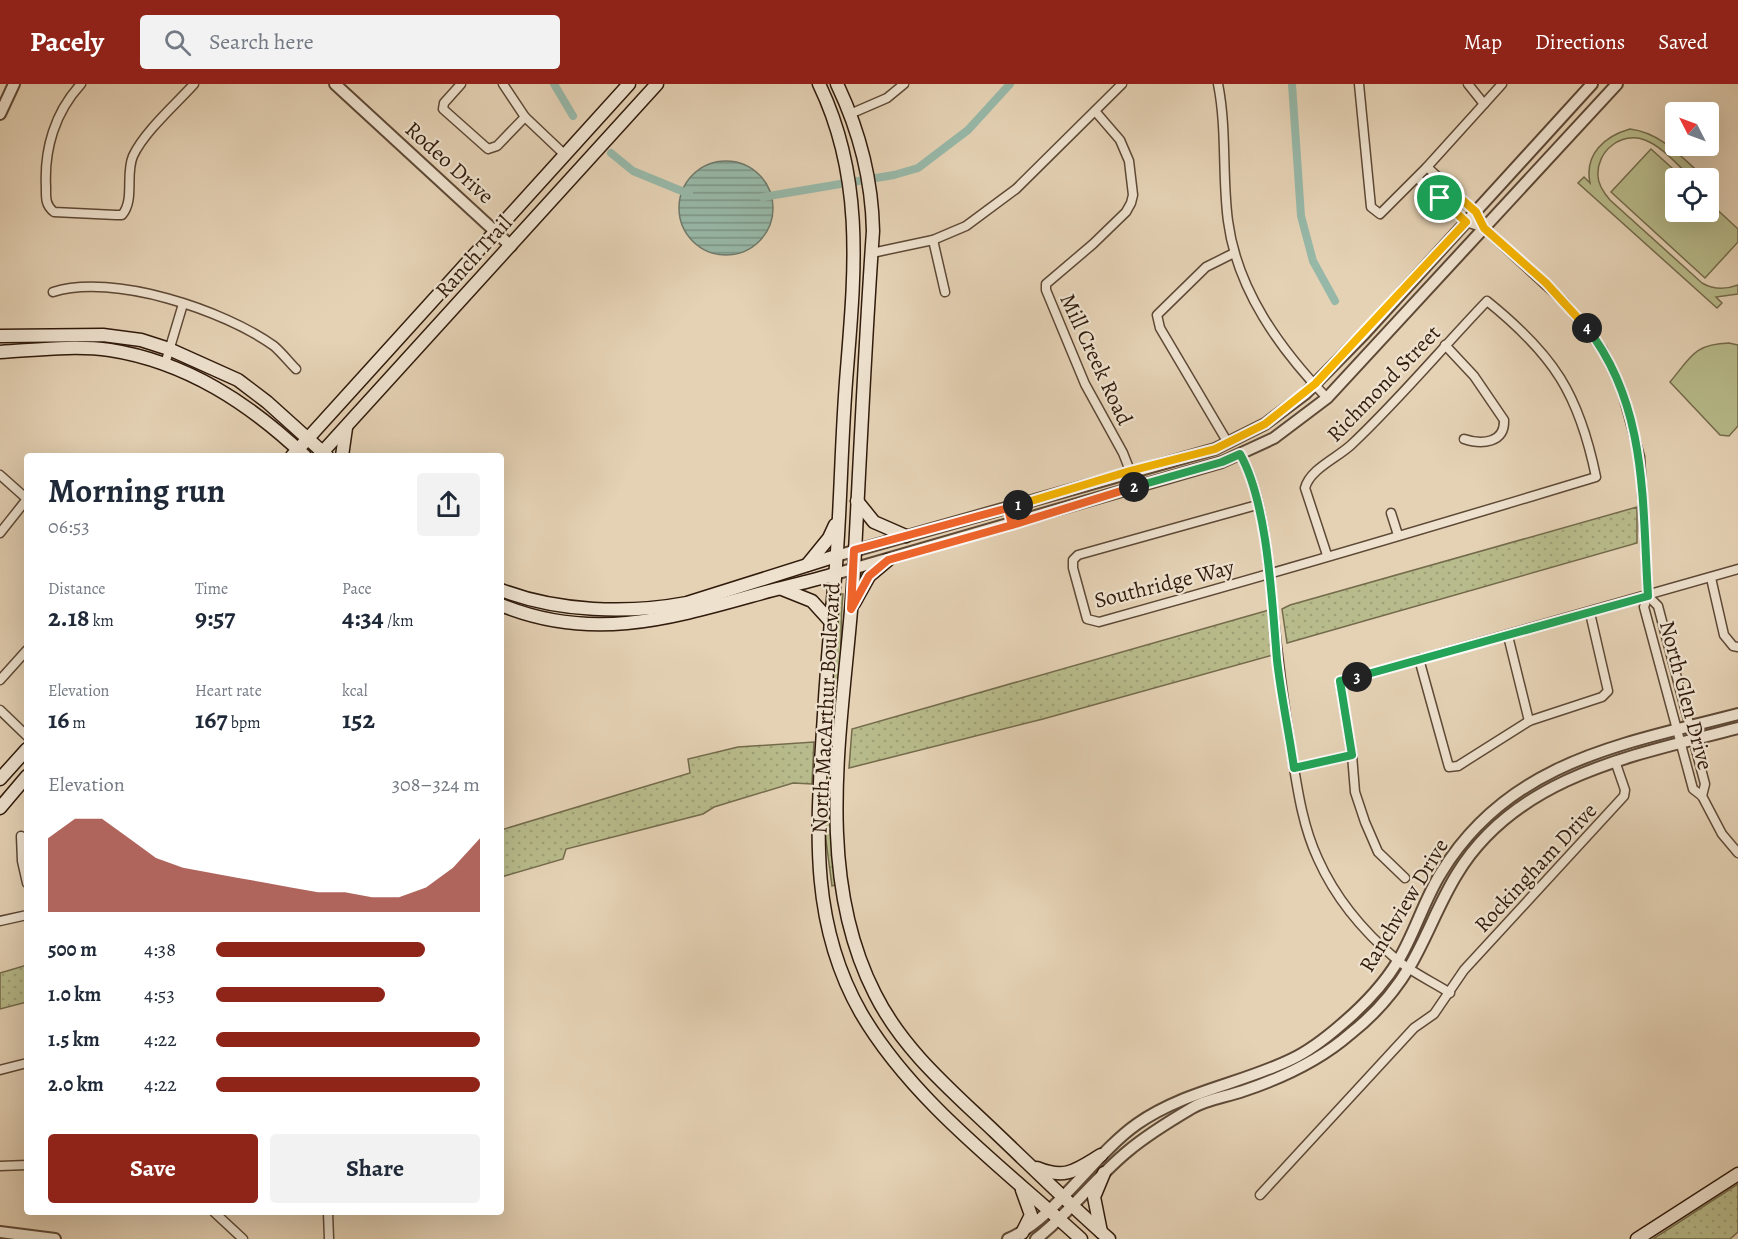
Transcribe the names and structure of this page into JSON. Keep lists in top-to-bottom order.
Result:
{
  "streets": {
    "main road": ["Ranch Trail", "North MacArthur Boulevard"],
    "street": [
      "Rodeo Drive",
      "Mill Creek Road",
      "Richmond Street",
      "Southridge Way",
      "North Glen Drive",
      "Rockingham Drive",
      "Ranchview Drive"
    ]
  },
  "crossings": [
    ["Rodeo Drive", "Ranch Trail"],
    ["Richmond Street", "Southridge Way"],
    ["North Glen Drive", "Ranchview Drive"],
    ["North MacArthur Boulevard", "Ranchview Drive"],
    ["Rockingham Drive", "Ranchview Drive"]
  ],
  "north": "top left",
  "page": {
    "header": "Pacely",
    "search": "Search here",
    "nav": ["Map", "Directions", "Saved"],
    "pins": [
      "4",
      "2",
      "1",
      "3"
    ],
    "heading": ["Morning run", "06:53"],
    "stats": [
      ["Distance", "2.18 km"],
      ["Time", "9:57"],
      ["Pace", "4:34 /km"],
      ["Elevation", "16 m"],
      ["Heart rate", "167 bpm"],
      ["kcal", "152"]
    ],
    "chart": ["Elevation", "308–324 m"],
    "list": [
      {
        "name": "500 m",
        "note": "4:38"
      },
      {
        "name": "1.0 km",
        "note": "4:53"
      },
      {
        "name": "1.5 km",
        "note": "4:22"
      },
      {
        "name": "2.0 km",
        "note": "4:22"
      }
    ],
    "buttons": ["Save", "Share"]
  }
}
